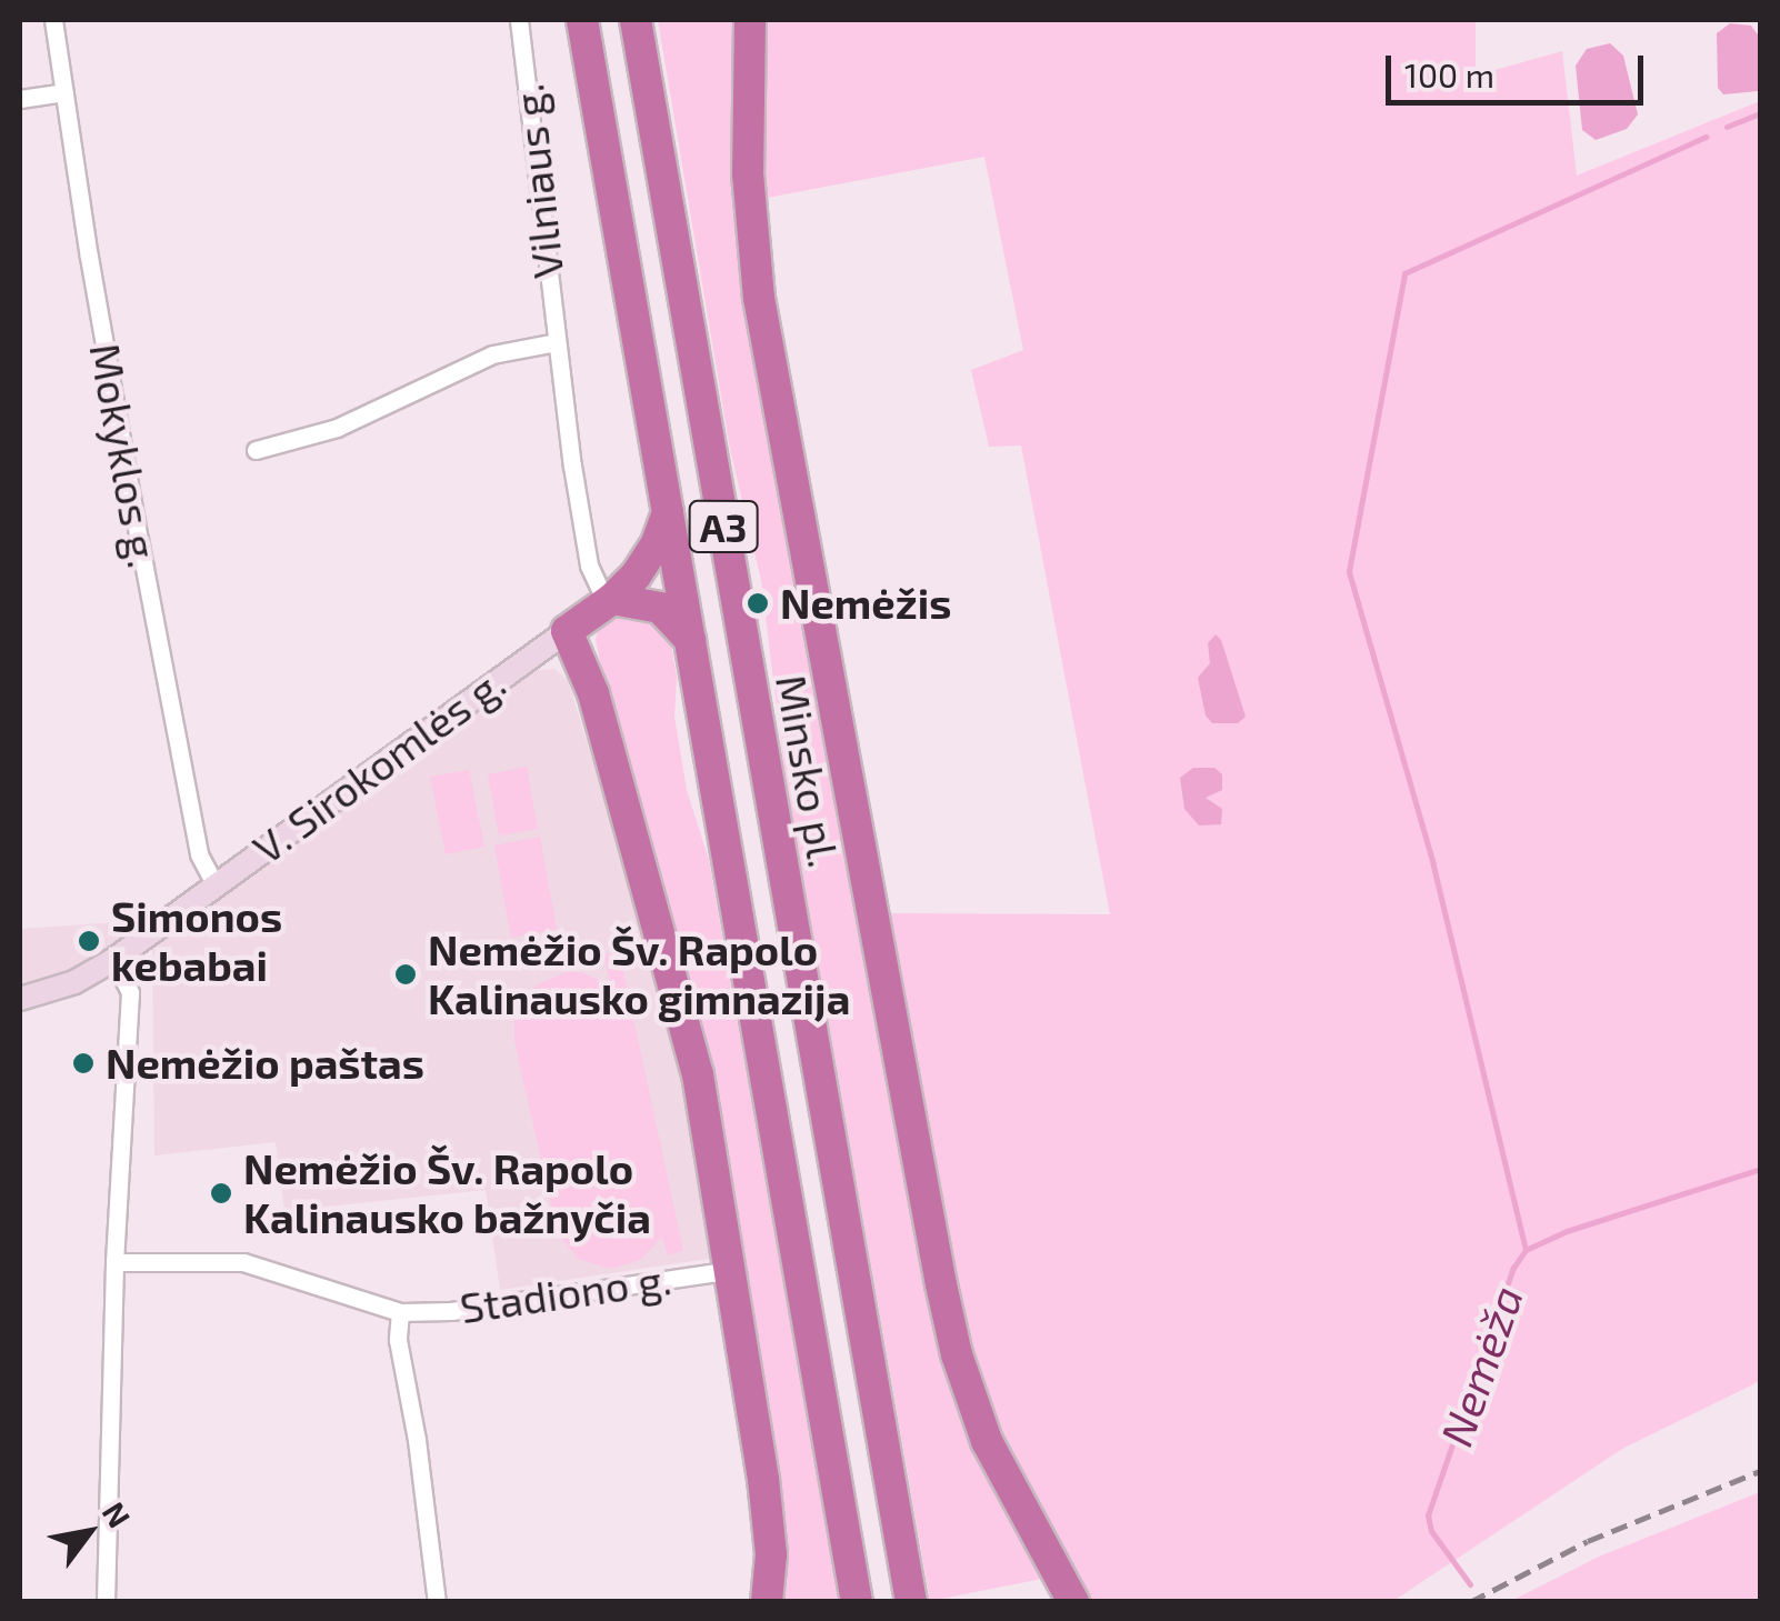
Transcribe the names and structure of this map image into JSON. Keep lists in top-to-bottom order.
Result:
{
  "streets": {
    "highway": ["A3", "Minsko pl."],
    "main road": ["V. Sirokomlės g."],
    "street": ["Vilniaus g.", "Mokyklos g.", "Stadiono g."]
  },
  "crossings": [
    ["Mokyklos g.", "V. Sirokomlės g."]
  ],
  "water": ["Nemėža"],
  "places": [
    "Nemėžis",
    "Simonos kebabai",
    "Nemėžio Šv. Rapolo Kalinausko gimnazija",
    "Nemėžio paštas",
    "Nemėžio Šv. Rapolo Kalinausko bažnyčia"
  ],
  "scale_bar": "100 m",
  "north": "top right"
}
